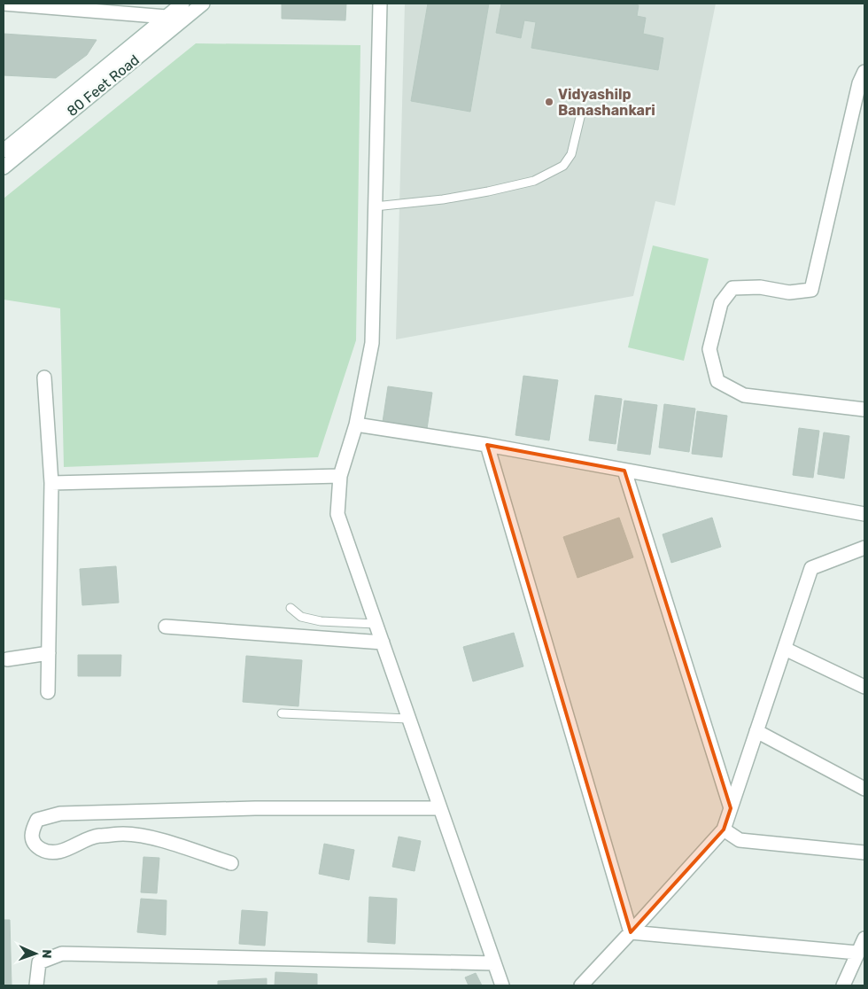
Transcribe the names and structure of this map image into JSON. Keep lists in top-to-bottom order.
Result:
{
  "streets": {
    "street": ["80 Feet Road"]
  },
  "places": ["Vidyashilp Banashankari"],
  "north": "right"
}
